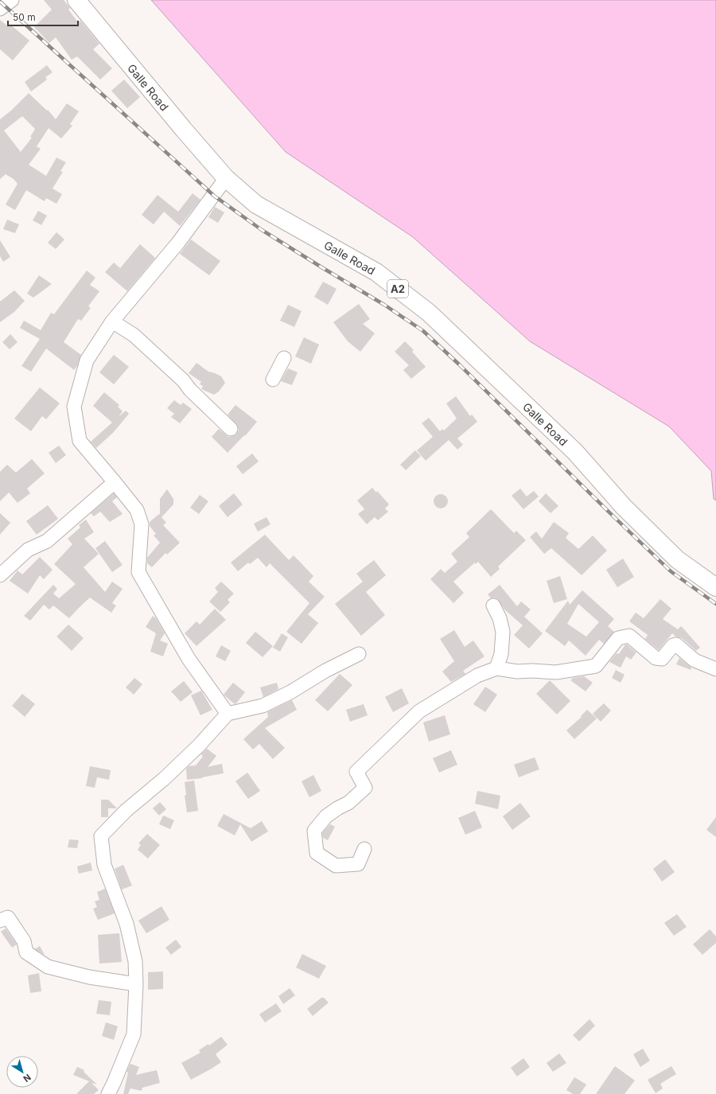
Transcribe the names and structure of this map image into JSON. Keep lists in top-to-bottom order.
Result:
{
  "streets": {
    "highway": ["Galle Road", "A2"]
  },
  "scale_bar": "50 m",
  "north": "bottom right"
}
